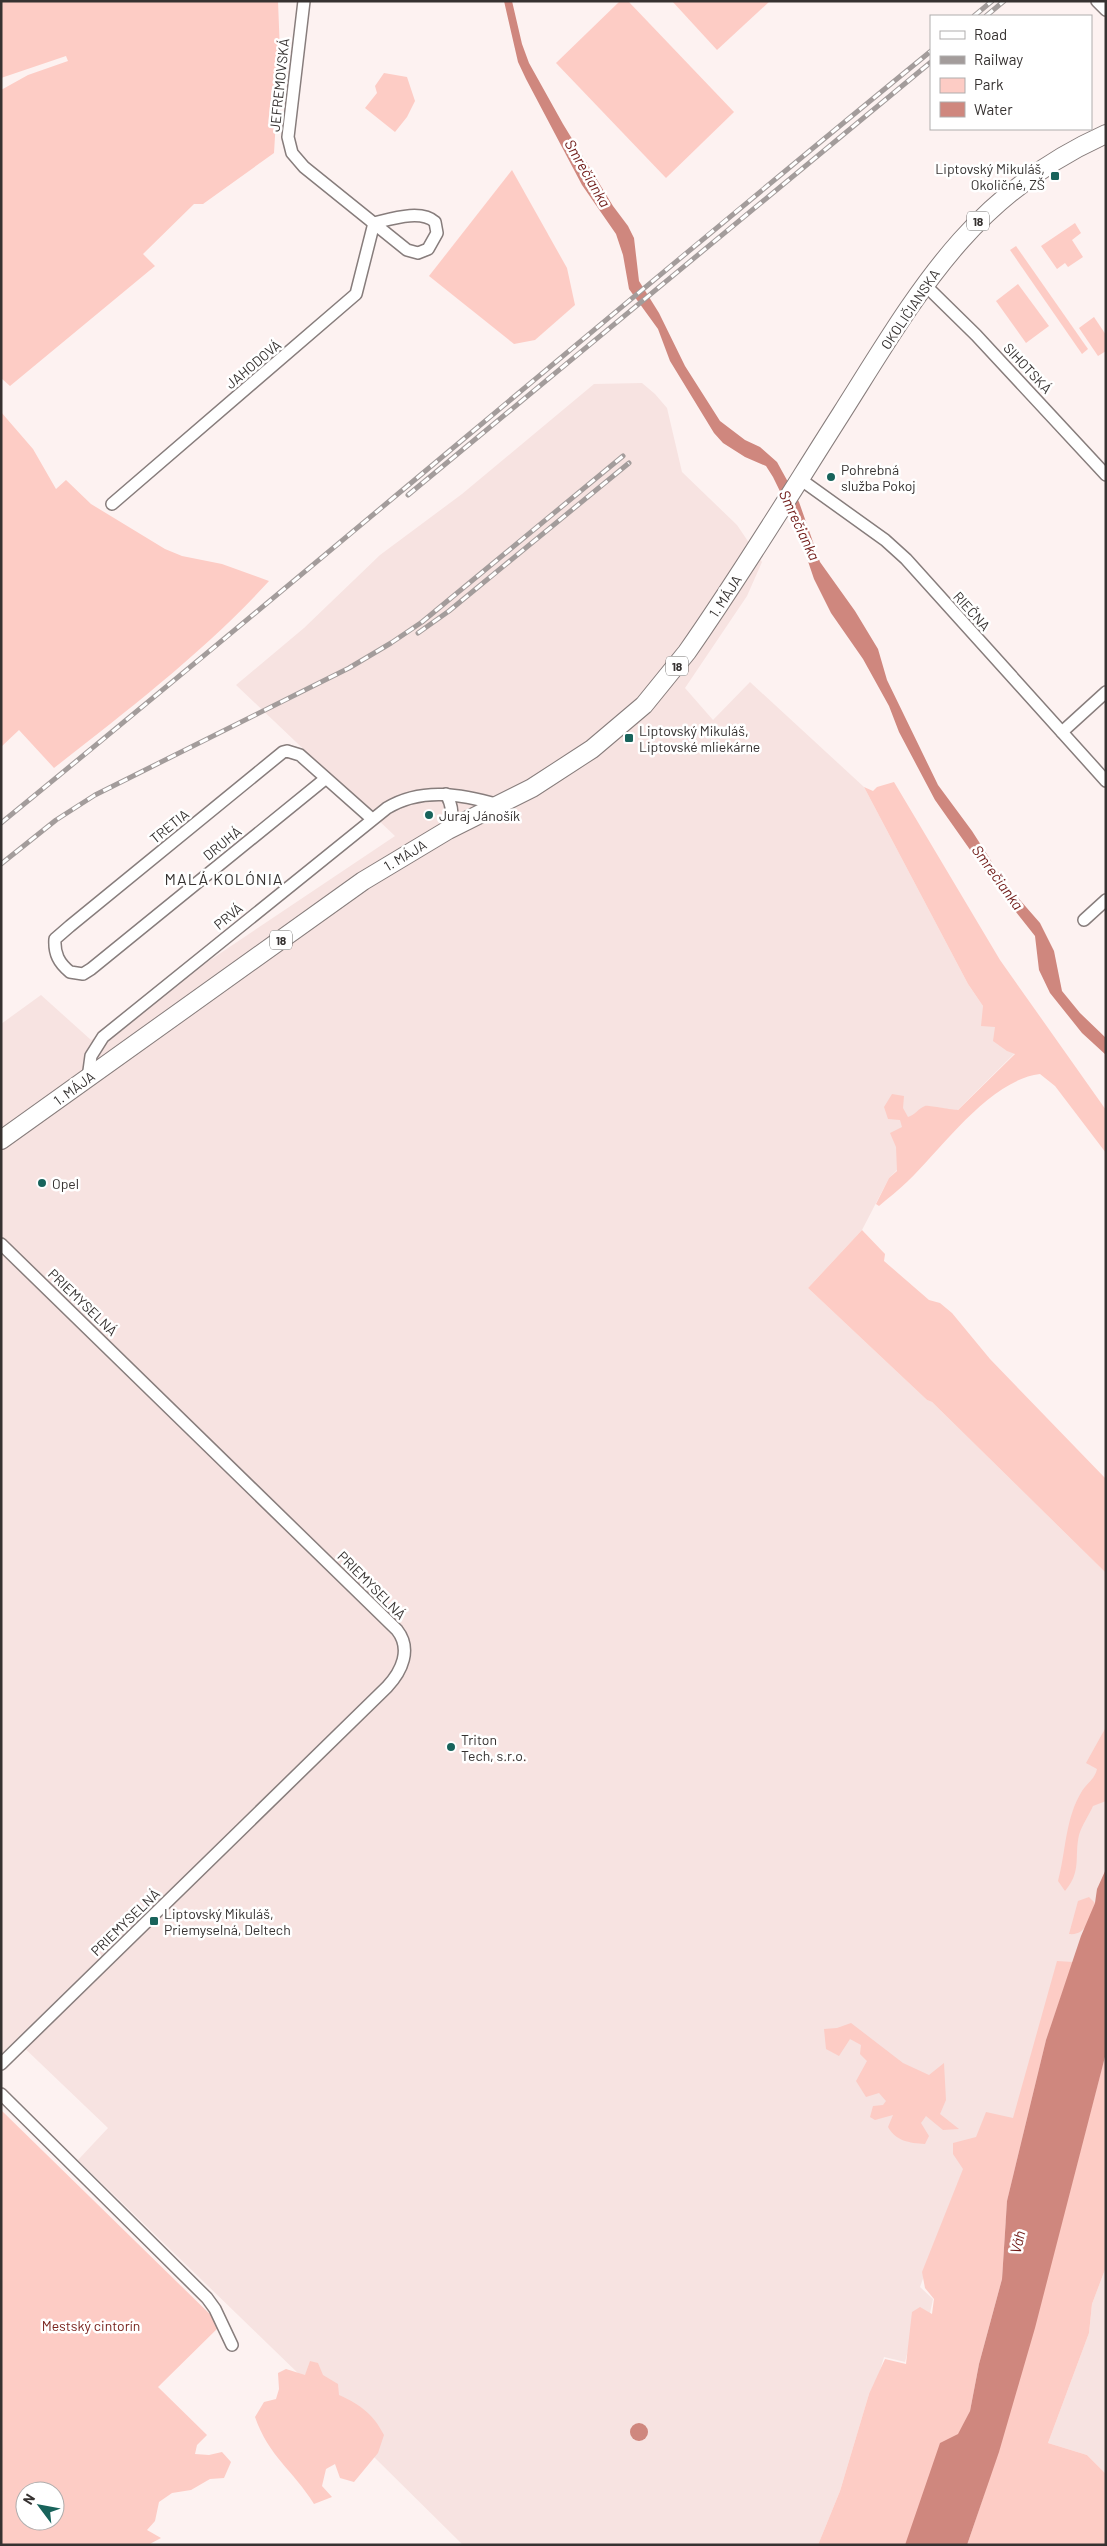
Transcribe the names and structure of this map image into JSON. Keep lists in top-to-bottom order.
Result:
{
  "streets": {
    "main road": ["18", "OKOLIČIANSKA", "1. MÁJA"],
    "street": [
      "JEFREMOVSKÁ",
      "JAHODOVÁ",
      "SIHOTSKÁ",
      "RIEČNA",
      "TRETIA",
      "DRUHÁ",
      "PRVÁ",
      "PRIEMYSELNÁ"
    ]
  },
  "crossings": [
    ["JEFREMOVSKÁ", "JAHODOVÁ"],
    ["OKOLIČIANSKA", "SIHOTSKÁ"],
    ["OKOLIČIANSKA", "1. MÁJA"],
    ["OKOLIČIANSKA", "RIEČNA"],
    ["1. MÁJA", "PRVÁ"],
    ["TRETIA", "DRUHÁ"]
  ],
  "districts": ["MALÁ KOLÓNIA"],
  "water": ["Smrečianka", "Váh"],
  "parks": ["Mestský cintorín"],
  "places": {
    "transit": ["Liptovský Mikuláš, Okoličné, ZŠ", "Liptovský Mikuláš, Liptovské mliekárne", "Liptovský Mikuláš, Priemyselná, Deltech"],
    "other": [
      "Pohrebná služba Pokoj",
      "Juraj Jánošík",
      "Opel",
      "Triton Tech, s.r.o."
    ]
  },
  "legend": [
    "Road",
    "Railway",
    "Park",
    "Water"
  ],
  "north": "top left"
}
